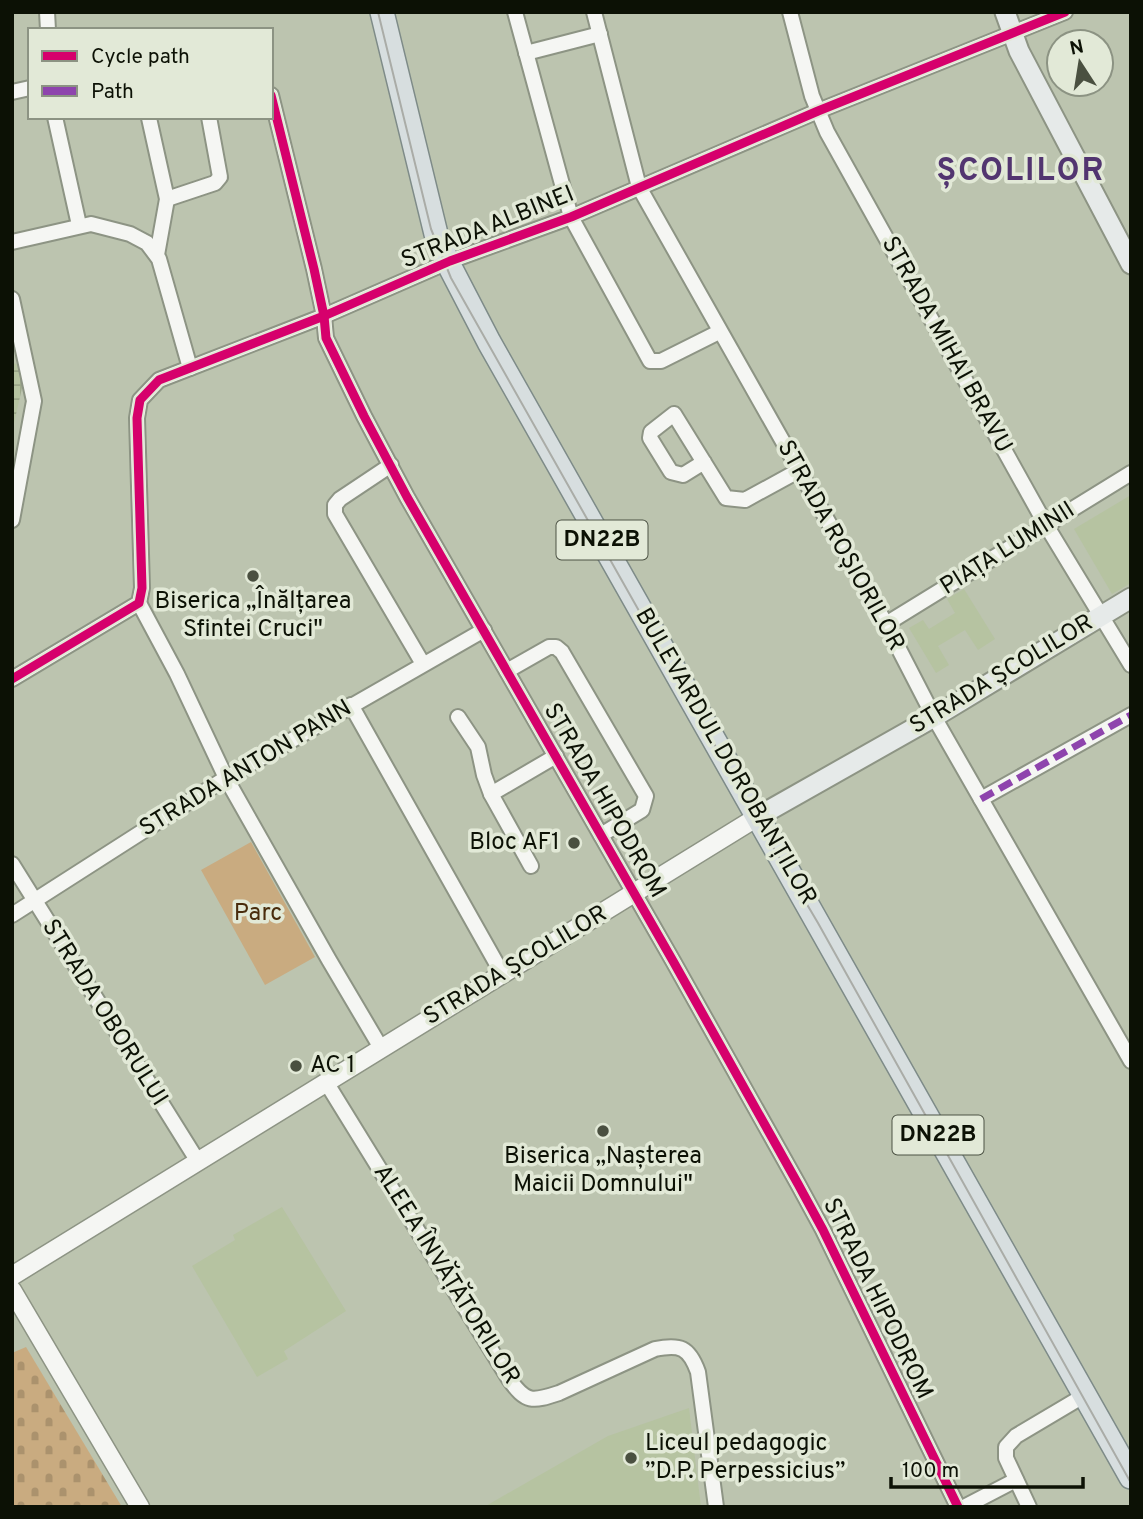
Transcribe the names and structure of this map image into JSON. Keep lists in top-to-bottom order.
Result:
{
  "streets": {
    "main road": ["DN22B", "STRADA ȘCOLILOR", "BULEVARDUL DOROBANȚILOR"],
    "street": [
      "STRADA ALBINEI",
      "STRADA MIHAI BRAVU",
      "STRADA ROȘIORILOR",
      "PIAȚA LUMINII",
      "STRADA ANTON PANN",
      "STRADA HIPODROM",
      "STRADA OBORULUI",
      "ALEEA ÎNVĂȚĂTORILOR"
    ]
  },
  "crossings": [
    ["STRADA ALBINEI", "STRADA MIHAI BRAVU"],
    ["STRADA ALBINEI", "STRADA ROȘIORILOR"],
    ["STRADA ALBINEI", "BULEVARDUL DOROBANȚILOR"],
    ["STRADA ALBINEI", "STRADA HIPODROM"],
    ["STRADA MIHAI BRAVU", "PIAȚA LUMINII"],
    ["STRADA MIHAI BRAVU", "STRADA ȘCOLILOR"],
    ["STRADA ROȘIORILOR", "PIAȚA LUMINII"],
    ["STRADA ROȘIORILOR", "STRADA ȘCOLILOR"],
    ["STRADA ȘCOLILOR", "BULEVARDUL DOROBANȚILOR"],
    ["STRADA ȘCOLILOR", "STRADA HIPODROM"],
    ["STRADA ȘCOLILOR", "STRADA OBORULUI"],
    ["STRADA ȘCOLILOR", "ALEEA ÎNVĂȚĂTORILOR"],
    ["STRADA ANTON PANN", "STRADA HIPODROM"],
    ["STRADA ANTON PANN", "STRADA OBORULUI"]
  ],
  "districts": ["ȘCOLILOR"],
  "parks": ["Parc"],
  "places": [
    "Biserica „Înălțarea Sfintei Cruci\"",
    "Bloc AF1",
    "AC 1",
    "Biserica „Nașterea Maicii Domnului\"",
    "Liceul pedagogic ”D.P. Perpessicius”"
  ],
  "legend": ["Cycle path", "Path"],
  "scale_bar": "100 m",
  "north": "top"
}
